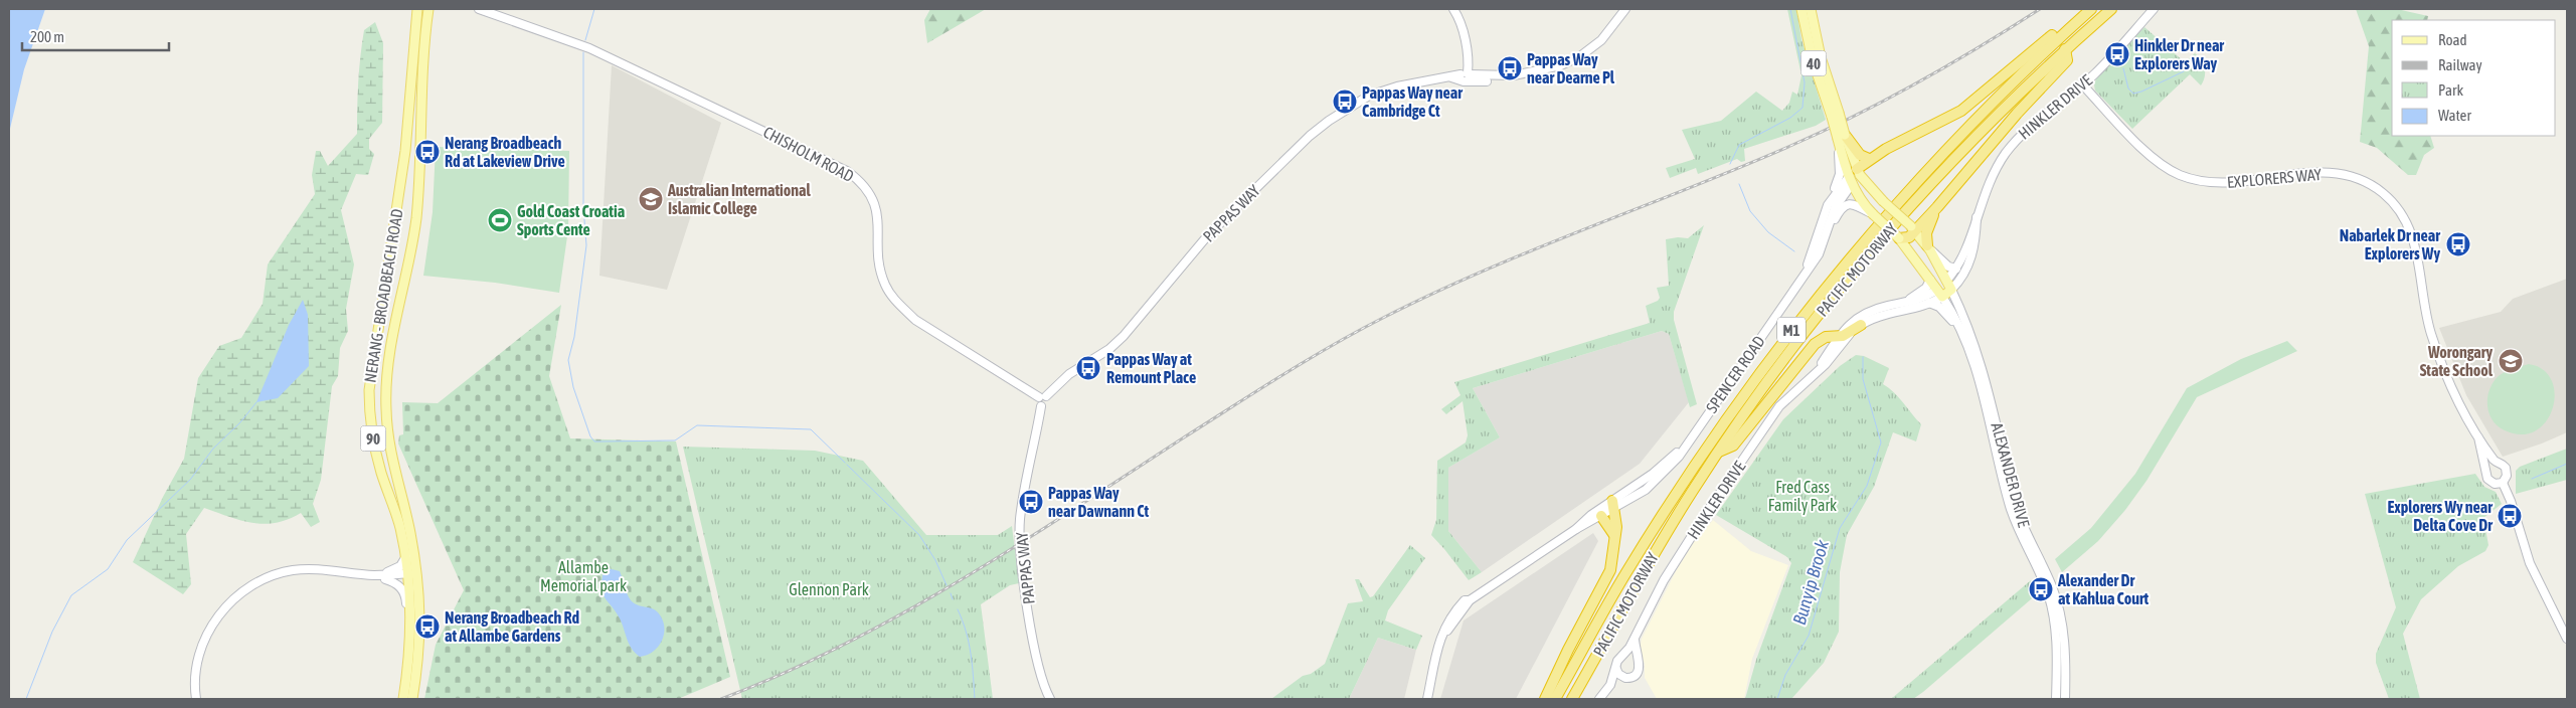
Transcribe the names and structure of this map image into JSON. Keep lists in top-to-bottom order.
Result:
{
  "streets": {
    "highway": ["PACIFIC MOTORWAY", "M1"],
    "main road": [
      "40",
      "HINKLER DRIVE",
      "NERANG - BROADBEACH ROAD",
      "90",
      "ALEXANDER DRIVE"
    ],
    "street": [
      "CHISHOLM ROAD",
      "EXPLORERS WAY",
      "PAPPAS WAY",
      "SPENCER ROAD"
    ]
  },
  "crossings": [
    ["40", "HINKLER DRIVE"],
    ["40", "SPENCER ROAD"],
    ["40", "ALEXANDER DRIVE"],
    ["HINKLER DRIVE", "EXPLORERS WAY"],
    ["HINKLER DRIVE", "ALEXANDER DRIVE"],
    ["CHISHOLM ROAD", "PAPPAS WAY"]
  ],
  "water": ["Bunyip Brook"],
  "parks": ["Fred Cass Family Park", "Allambe Memorial park", "Glennon Park"],
  "places": {
    "bus stop": [
      "Hinkler Dr near Explorers Way",
      "Pappas Way near Dearne Pl",
      "Pappas Way near Cambridge Ct",
      "Nerang Broadbeach Rd at Lakeview Drive",
      "Nabarlek Dr near Explorers Wy",
      "Pappas Way at Remount Place",
      "Pappas Way near Dawnann Ct",
      "Explorers Wy near Delta Cove Dr",
      "Alexander Dr at Kahlua Court",
      "Nerang Broadbeach Rd at Allambe Gardens"
    ],
    "school or university": ["Australian International Islamic College", "Worongary State School"],
    "sports": ["Gold Coast Croatia Sports Cente"]
  },
  "legend": [
    "Road",
    "Railway",
    "Park",
    "Water"
  ],
  "scale_bar": "200 m"
}
